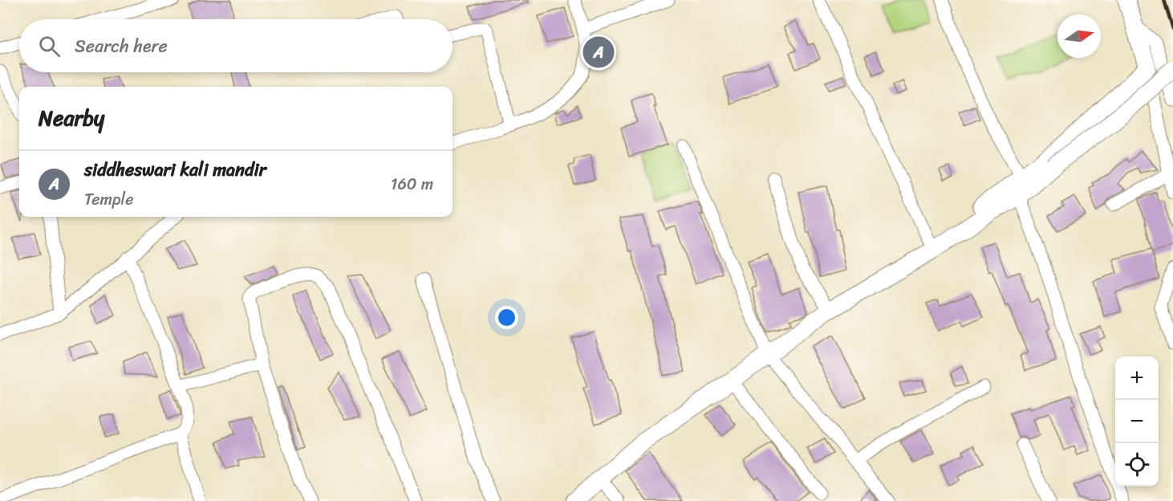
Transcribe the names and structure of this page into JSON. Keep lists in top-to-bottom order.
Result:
{
  "north": "right",
  "page": {
    "search": "Search here",
    "pins": "A",
    "heading": "Nearby",
    "list": [
      {
        "mark": "A",
        "name": "siddheswari kali mandir",
        "note": "Temple",
        "value": "160 m"
      }
    ],
    "map_buttons": ["+", "−"]
  }
}
